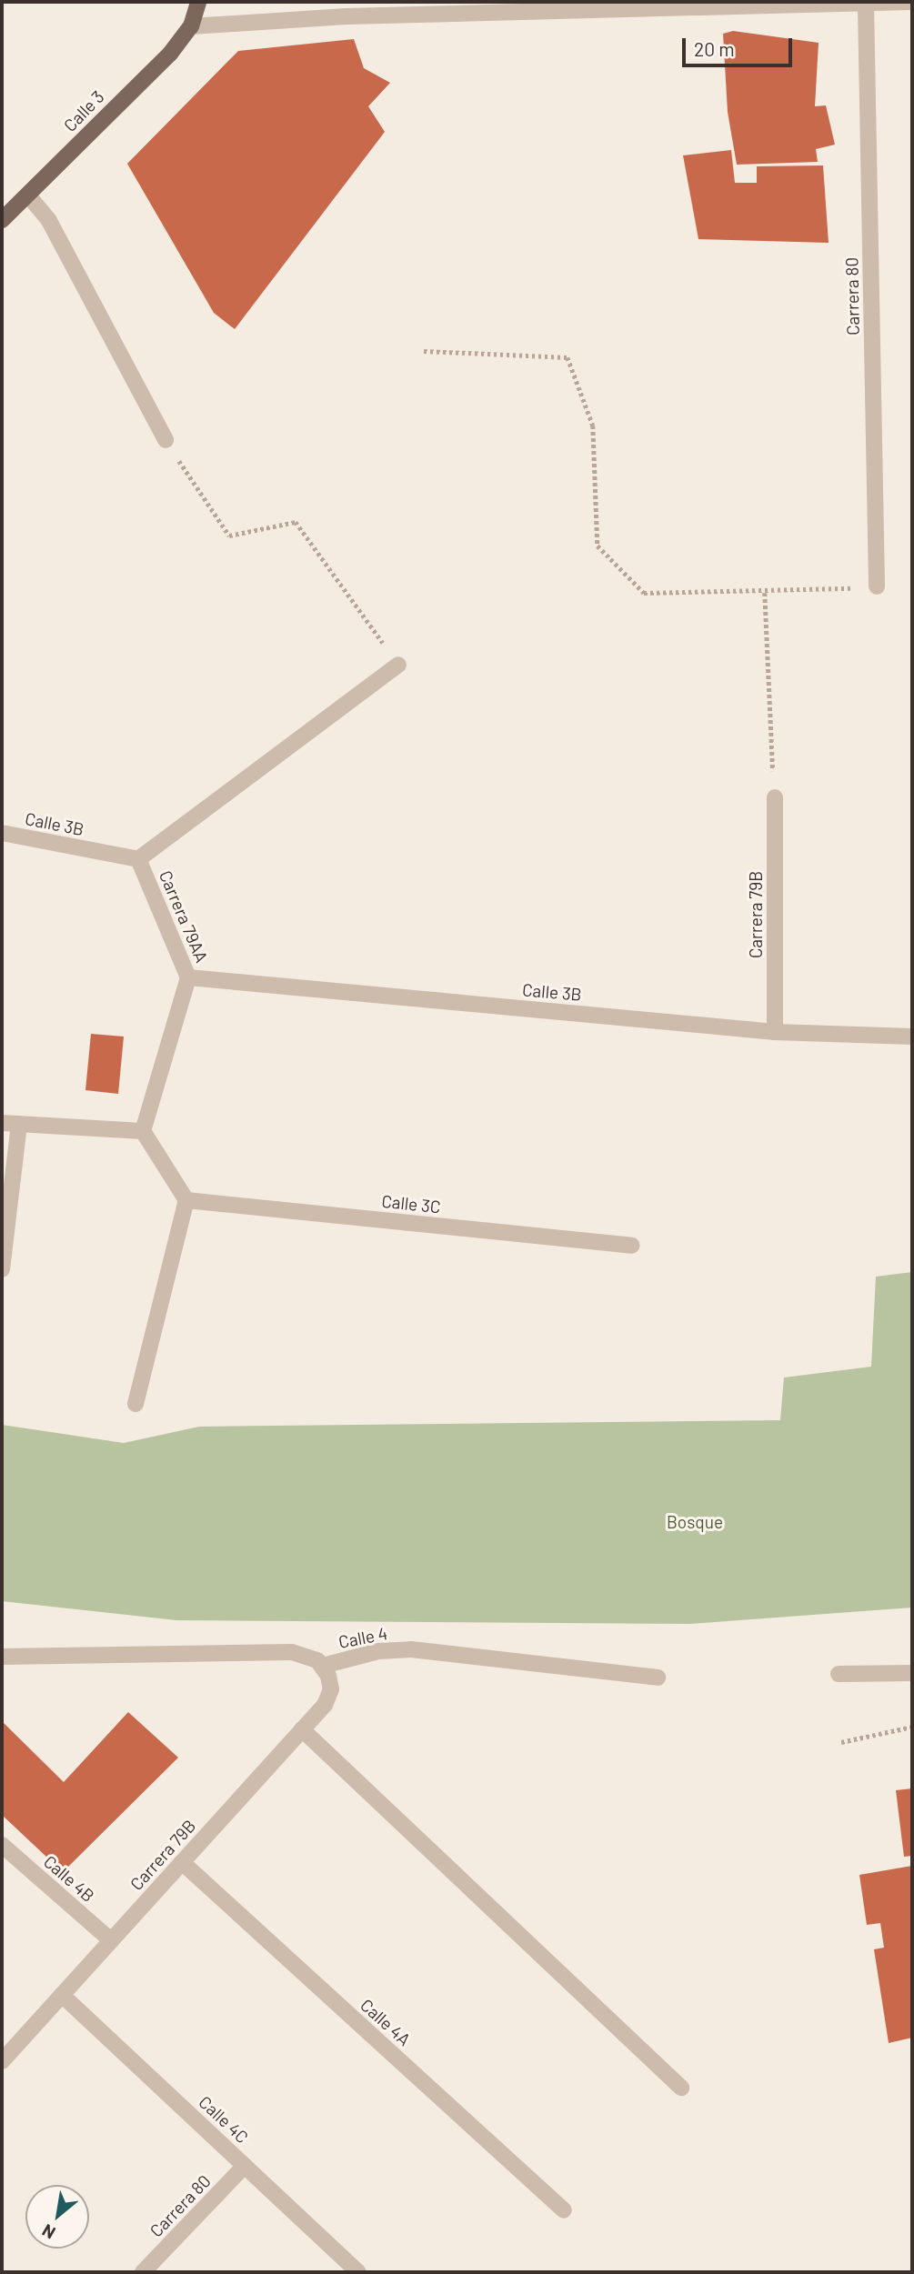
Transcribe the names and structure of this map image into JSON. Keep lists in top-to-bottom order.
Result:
{
  "streets": {
    "main road": ["Calle 3"],
    "street": [
      "Carrera 80",
      "Calle 3B",
      "Carrera 79B",
      "Carrera 79AA",
      "Calle 3C",
      "Calle 4",
      "Calle 4B",
      "Calle 4A",
      "Calle 4C"
    ]
  },
  "crossings": [
    ["Carrera 80", "Calle 4C"],
    ["Calle 3B", "Carrera 79B"],
    ["Calle 3B", "Carrera 79AA"],
    ["Carrera 79B", "Calle 4"],
    ["Carrera 79B", "Calle 4B"],
    ["Carrera 79B", "Calle 4A"],
    ["Carrera 79B", "Calle 4C"]
  ],
  "parks": ["Bosque"],
  "scale_bar": "20 m",
  "north": "bottom left"
}
